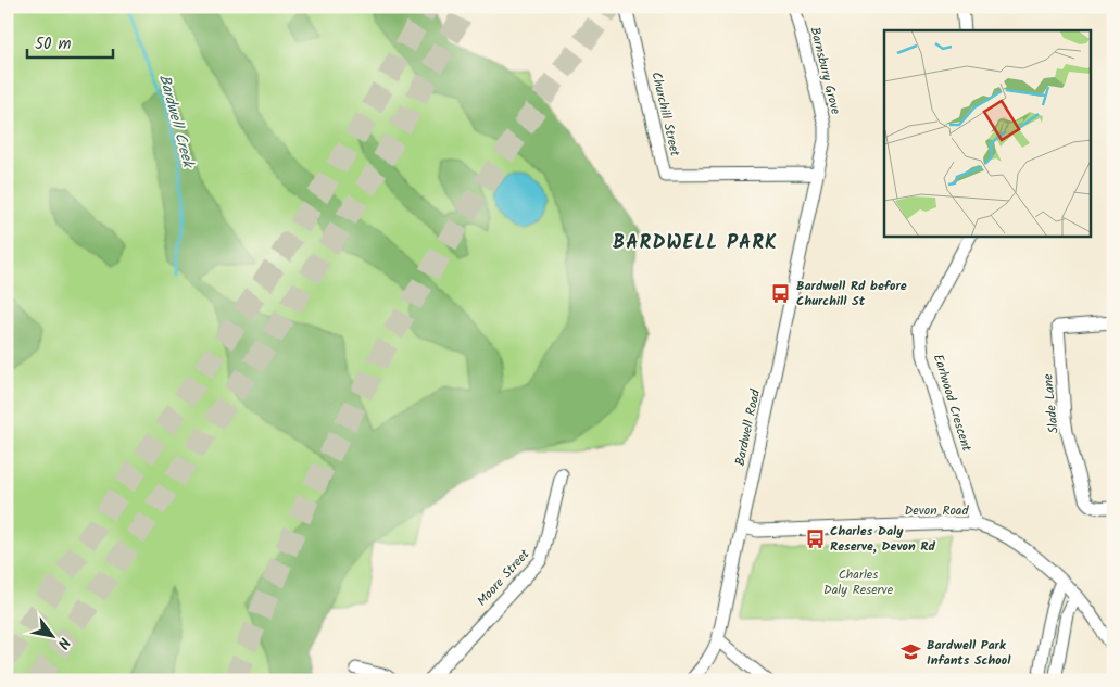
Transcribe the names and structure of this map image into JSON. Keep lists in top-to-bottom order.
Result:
{
  "streets": {
    "street": [
      "Barnsbury Grove",
      "Churchill Street",
      "Earlwood Crescent",
      "Slade Lane",
      "Bardwell Road",
      "Devon Road",
      "Moore Street"
    ]
  },
  "crossings": [
    ["Barnsbury Grove", "Churchill Street"],
    ["Barnsbury Grove", "Bardwell Road"],
    ["Churchill Street", "Bardwell Road"],
    ["Earlwood Crescent", "Devon Road"],
    ["Bardwell Road", "Devon Road"]
  ],
  "districts": ["BARDWELL PARK"],
  "water": ["Bardwell Creek"],
  "parks": ["Charles Daly Reserve"],
  "places": {
    "bus stop": ["Bardwell Rd before Churchill St", "Charles Daly Reserve, Devon Rd"],
    "school or university": ["Bardwell Park Infants School"]
  },
  "scale_bar": "50 m",
  "north": "bottom right"
}
